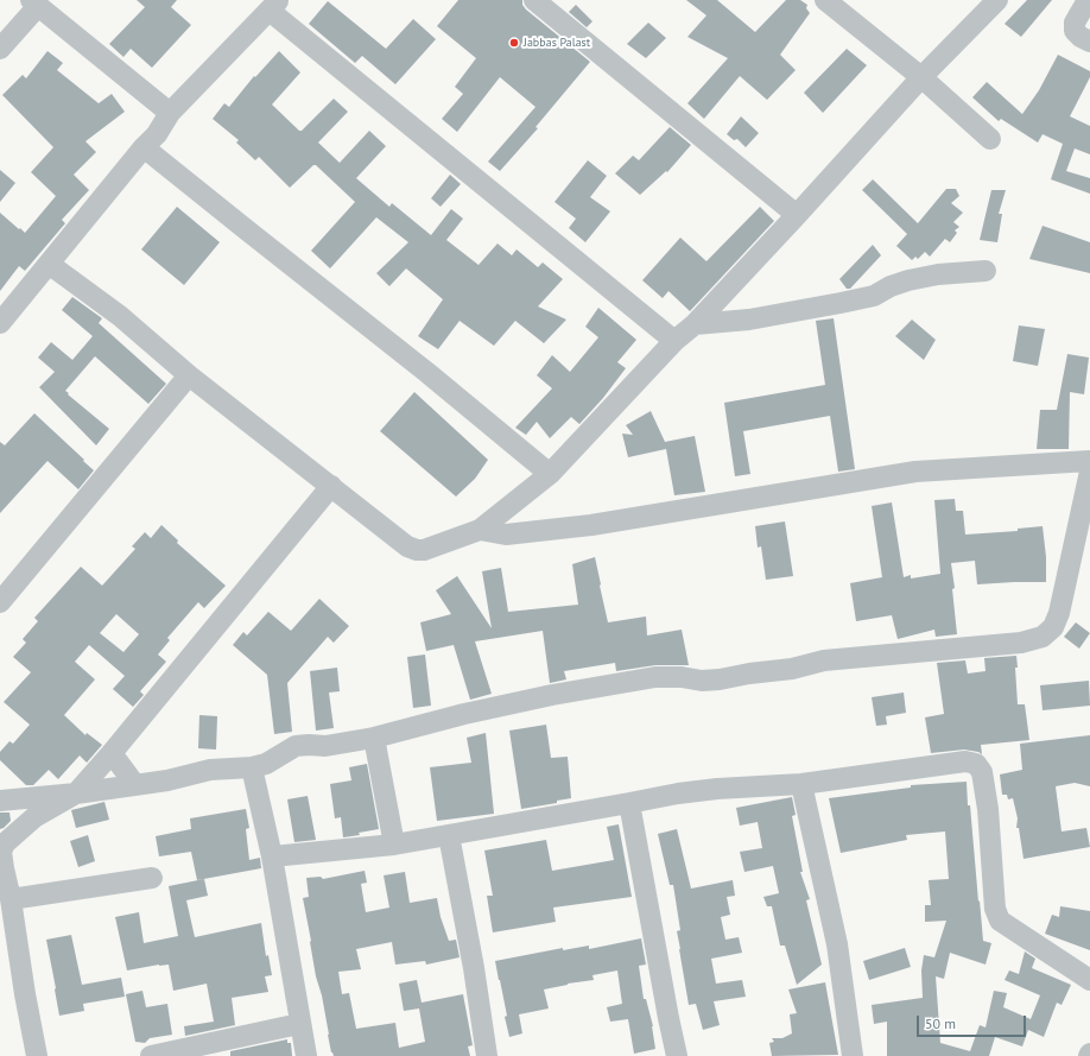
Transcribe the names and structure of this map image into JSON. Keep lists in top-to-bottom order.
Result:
{
  "places": ["Jabbas Palast"],
  "scale_bar": "50 m"
}
